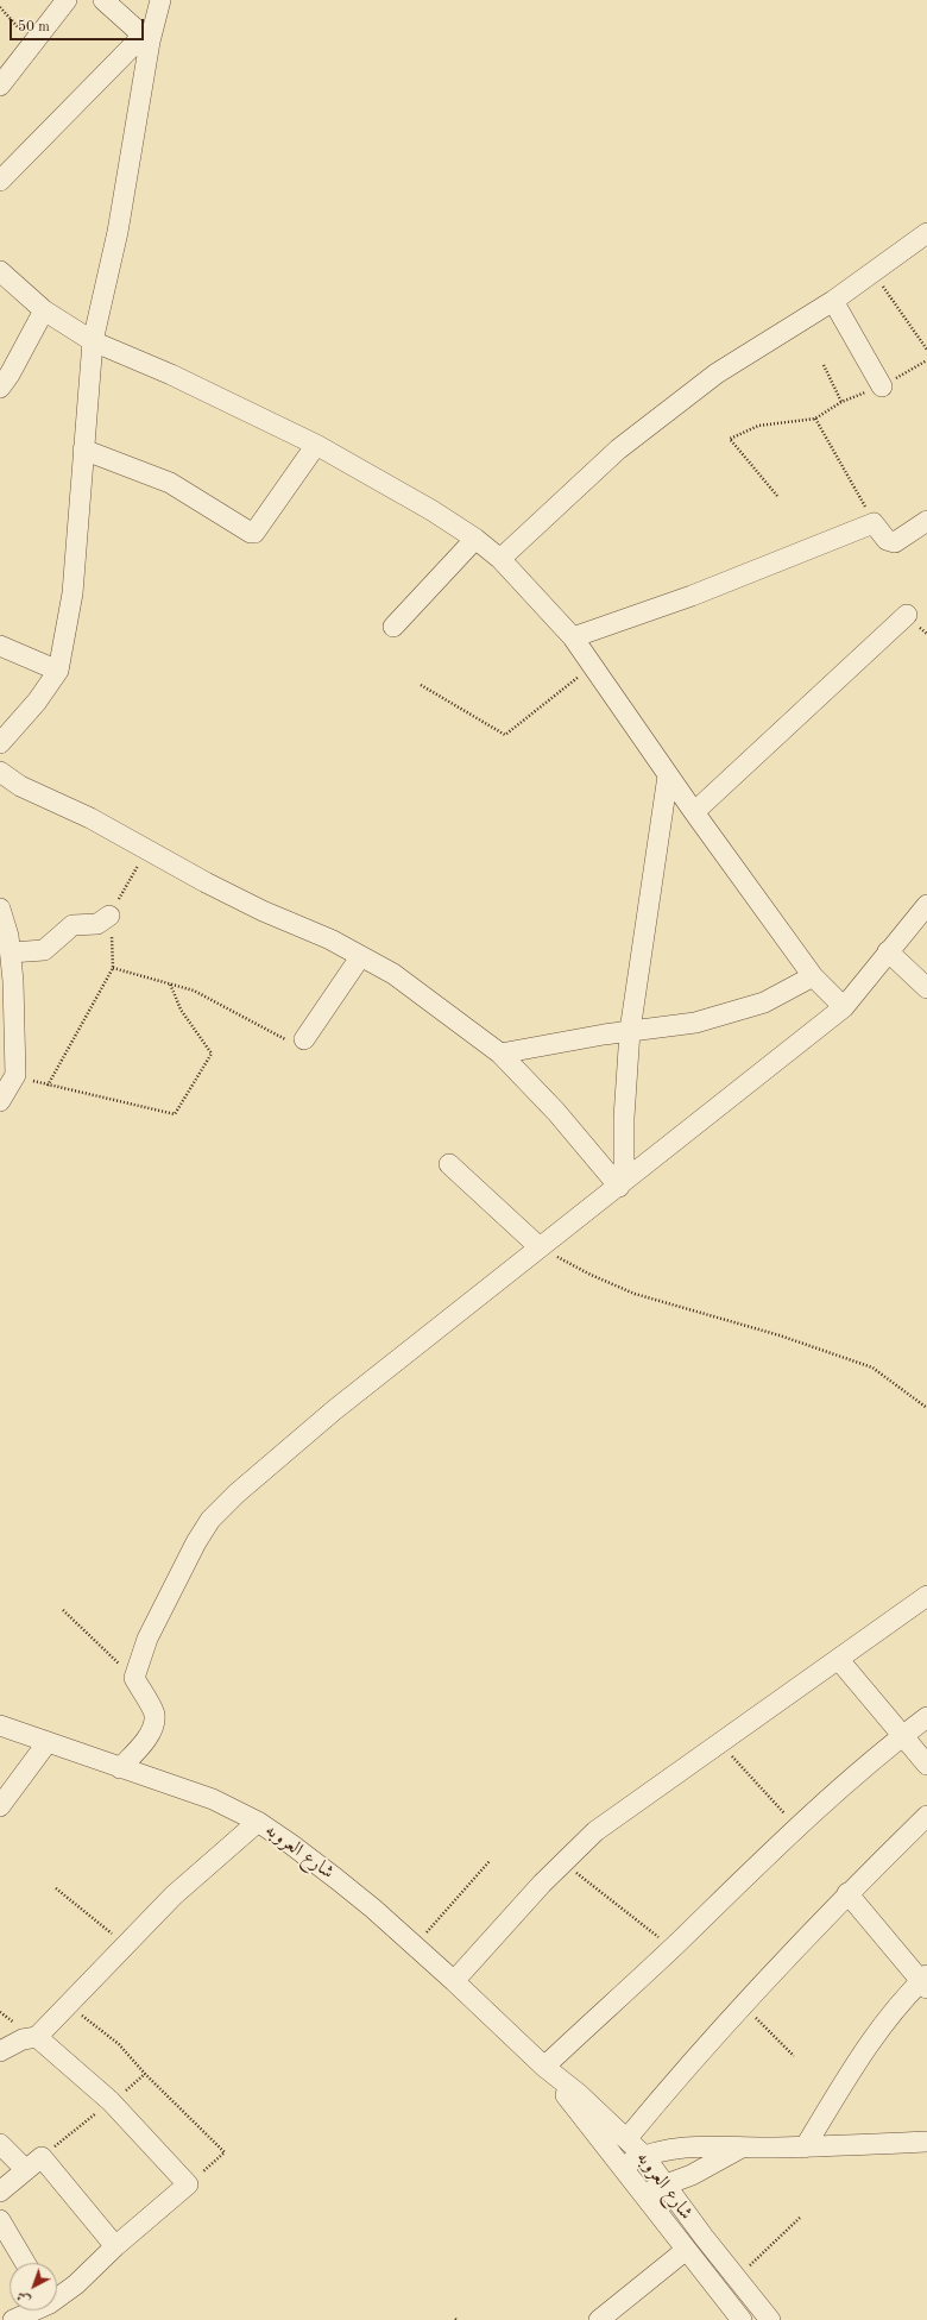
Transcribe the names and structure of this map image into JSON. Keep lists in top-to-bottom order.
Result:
{
  "streets": {
    "street": ["شارع العروبه"]
  },
  "scale_bar": "50 m",
  "north": "bottom left"
}
